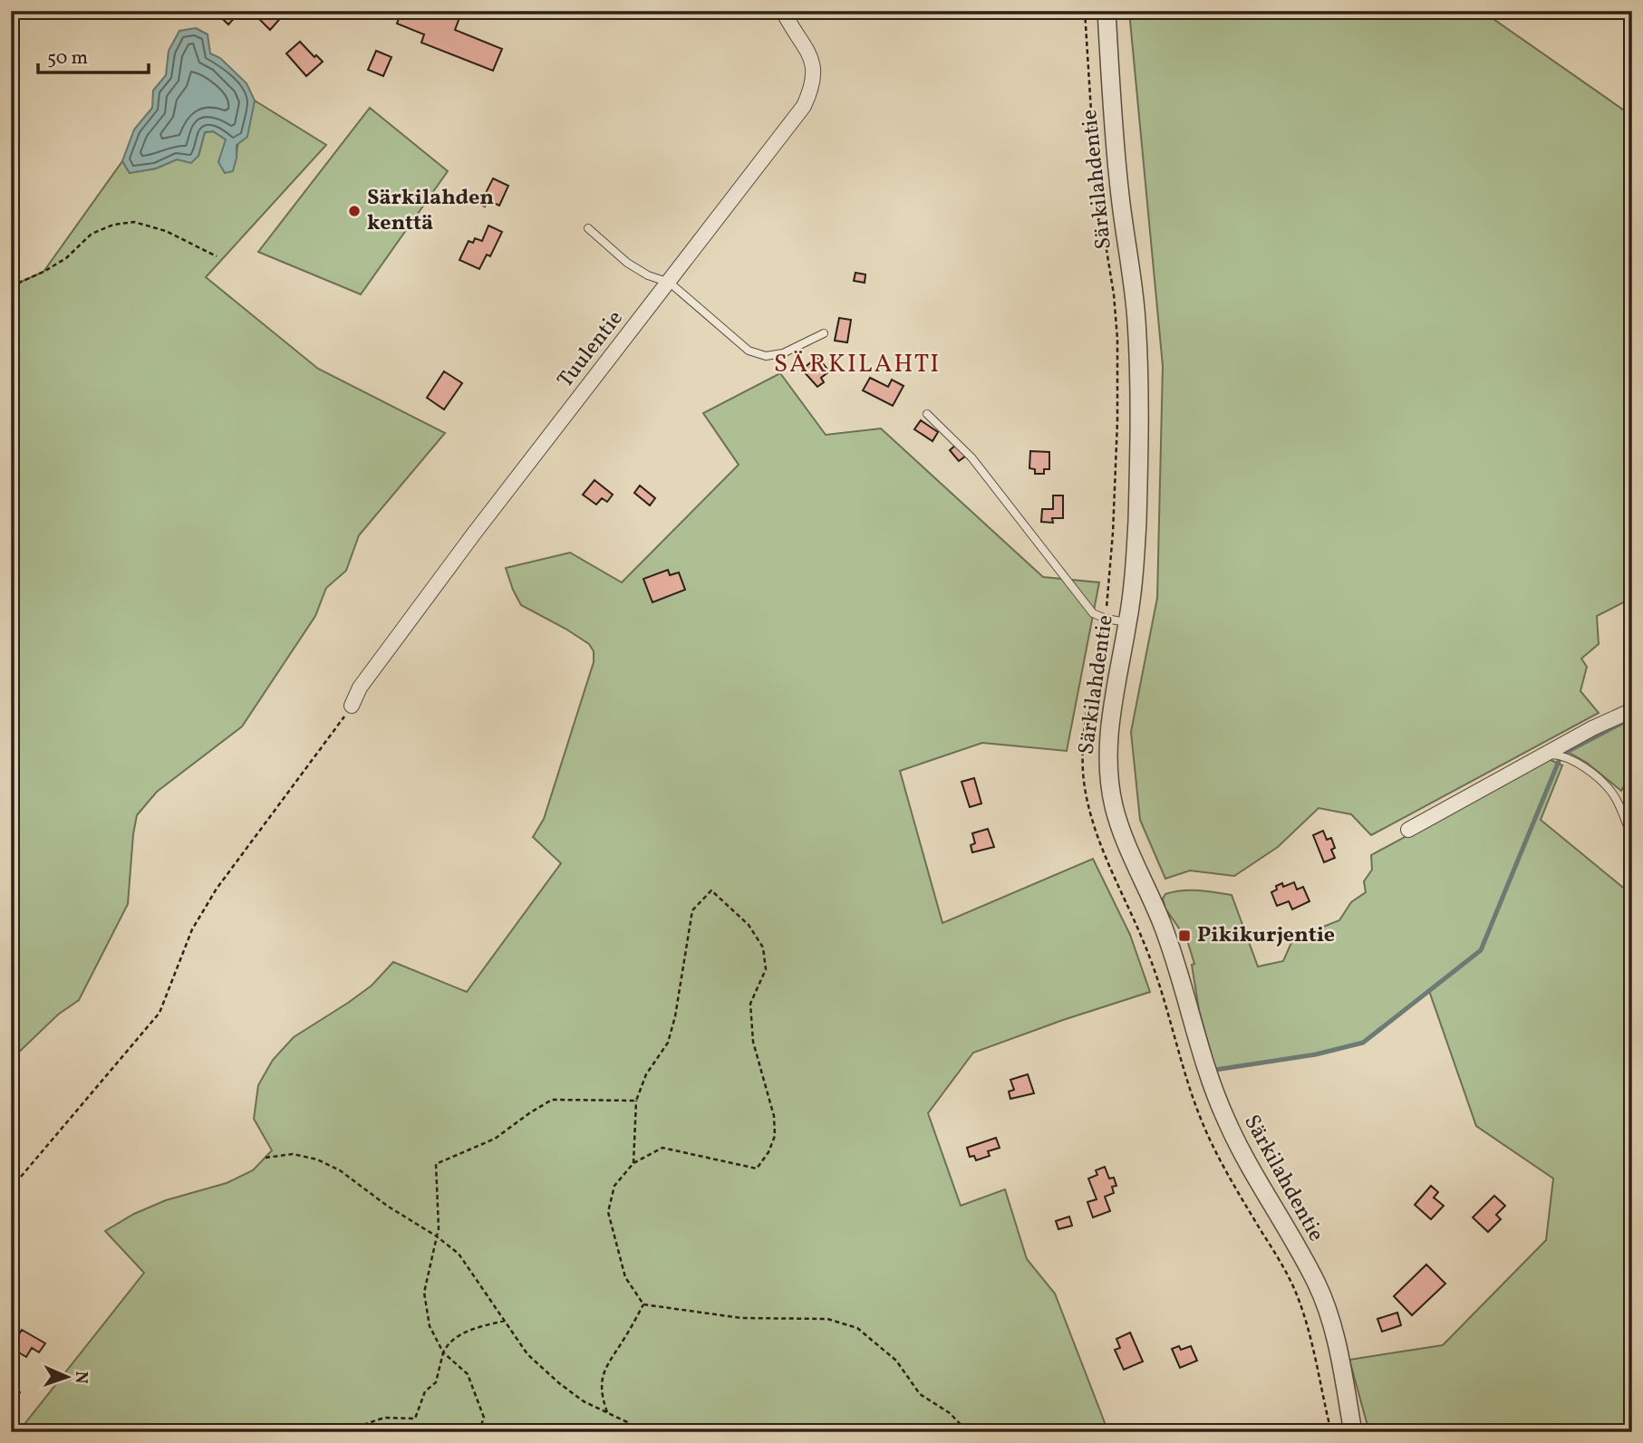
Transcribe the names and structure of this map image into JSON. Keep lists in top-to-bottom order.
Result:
{
  "streets": {
    "street": ["Särkilahdentie", "Tuulentie"]
  },
  "districts": ["SÄRKILAHTI"],
  "places": {
    "other": ["Särkilahden kenttä"],
    "transit": ["Pikikurjentie"]
  },
  "scale_bar": "50 m",
  "north": "right"
}
